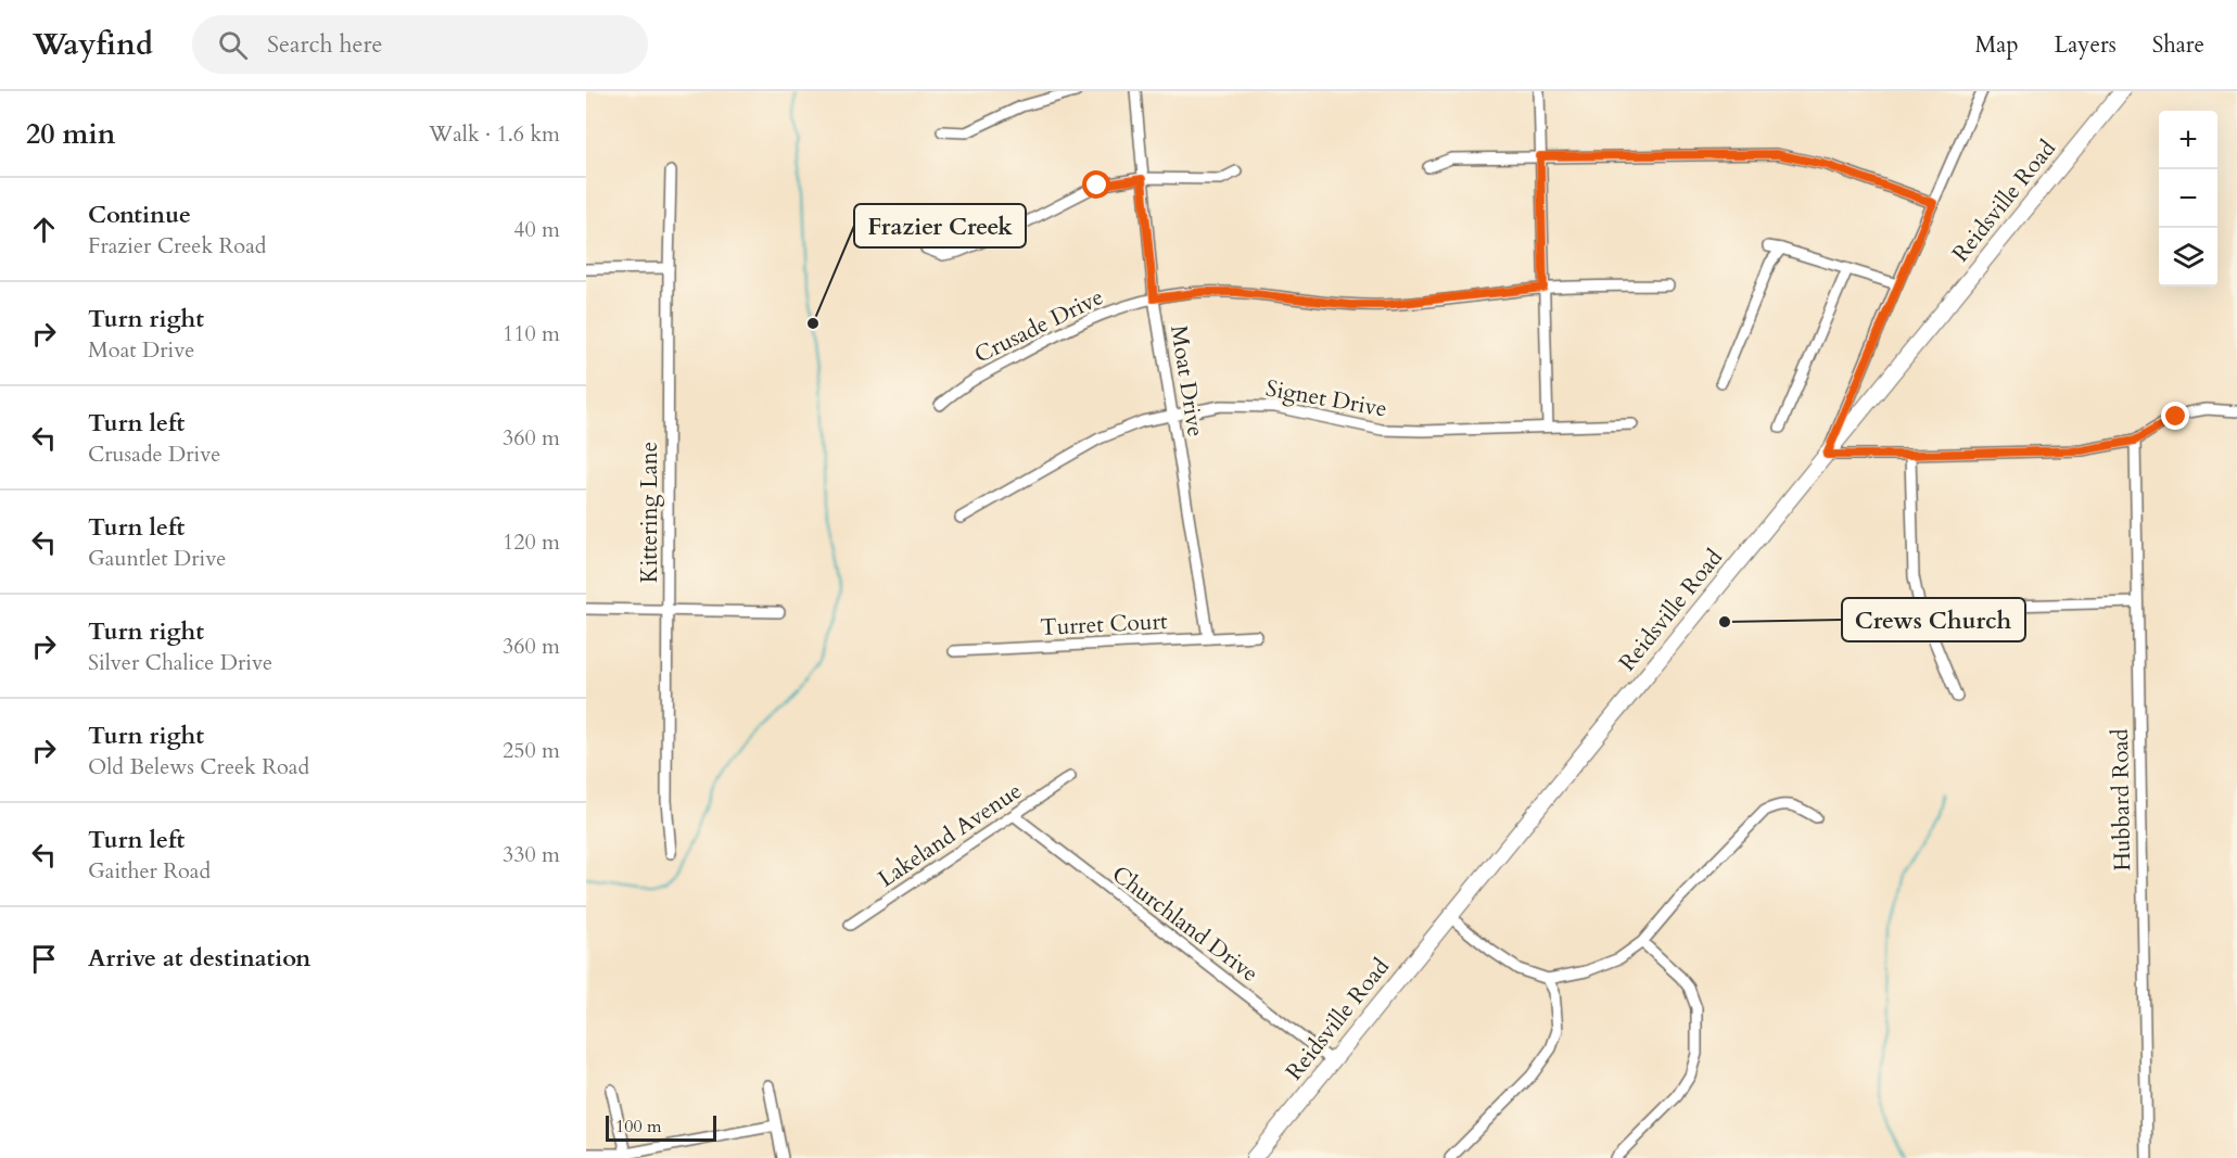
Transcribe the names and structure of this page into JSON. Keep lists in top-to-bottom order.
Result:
{
  "streets": {
    "highway": ["Reidsville Road"],
    "street": [
      "Crusade Drive",
      "Moat Drive",
      "Signet Drive",
      "Kittering Lane",
      "Turret Court",
      "Hubbard Road",
      "Lakeland Avenue",
      "Churchland Drive"
    ]
  },
  "crossings": [
    ["Reidsville Road", "Churchland Drive"],
    ["Crusade Drive", "Moat Drive"],
    ["Moat Drive", "Signet Drive"],
    ["Moat Drive", "Turret Court"],
    ["Lakeland Avenue", "Churchland Drive"]
  ],
  "places": ["Frazier Creek", "Crews Church"],
  "scale_bar": "100 m",
  "page": {
    "header": "Wayfind",
    "search": "Search here",
    "nav": ["Map", "Layers", "Share"],
    "heading": ["20 min", "Walk · 1.6 km"],
    "map_buttons": ["+", "−"],
    "list": [
      ["Continue", "Frazier Creek Road", "40 m"],
      ["Turn right", "Moat Drive", "110 m"],
      ["Turn left", "Crusade Drive", "360 m"],
      ["Turn left", "Gauntlet Drive", "120 m"],
      ["Turn right", "Silver Chalice Drive", "360 m"],
      ["Turn right", "Old Belews Creek Road", "250 m"],
      ["Turn left", "Gaither Road", "330 m"],
      "Arrive at destination"
    ],
    "scale": "100 m"
  }
}
